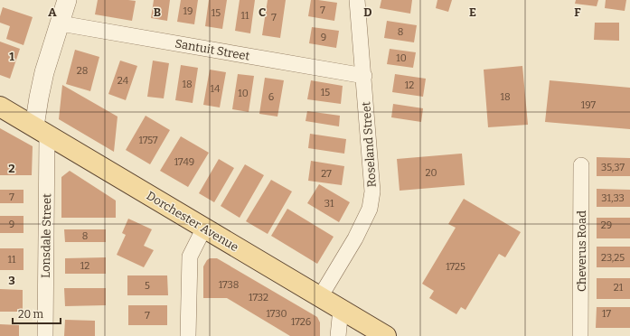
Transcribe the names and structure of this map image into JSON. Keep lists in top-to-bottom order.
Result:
{
  "streets": {
    "main road": ["Dorchester Avenue"],
    "street": [
      "Santuit Street",
      "Roseland Street",
      "Lonsdale Street",
      "Cheverus Road"
    ]
  },
  "crossings": [
    ["Santuit Street", "Roseland Street"],
    ["Roseland Street", "Dorchester Avenue"],
    ["Dorchester Avenue", "Lonsdale Street"]
  ],
  "house_numbers": [
    "7",
    "19",
    "15",
    "11",
    "7",
    "8",
    "9",
    "10",
    "28",
    "24",
    "18",
    "12",
    "14",
    "15",
    "10",
    "6",
    "18",
    "197",
    "1757",
    "1749",
    "35,37",
    "20",
    "27",
    "7",
    "31,33",
    "31",
    "9",
    "29",
    "8",
    "23,25",
    "11",
    "12",
    "1725",
    "1738",
    "5",
    "21",
    "1732",
    "1730",
    "17",
    "7",
    "1726"
  ],
  "scale_bar": "20 m",
  "grid": {
    "columns": [
      "A",
      "B",
      "C",
      "D",
      "E",
      "F"
    ],
    "rows": ["1", "2", "3"]
  }
}
